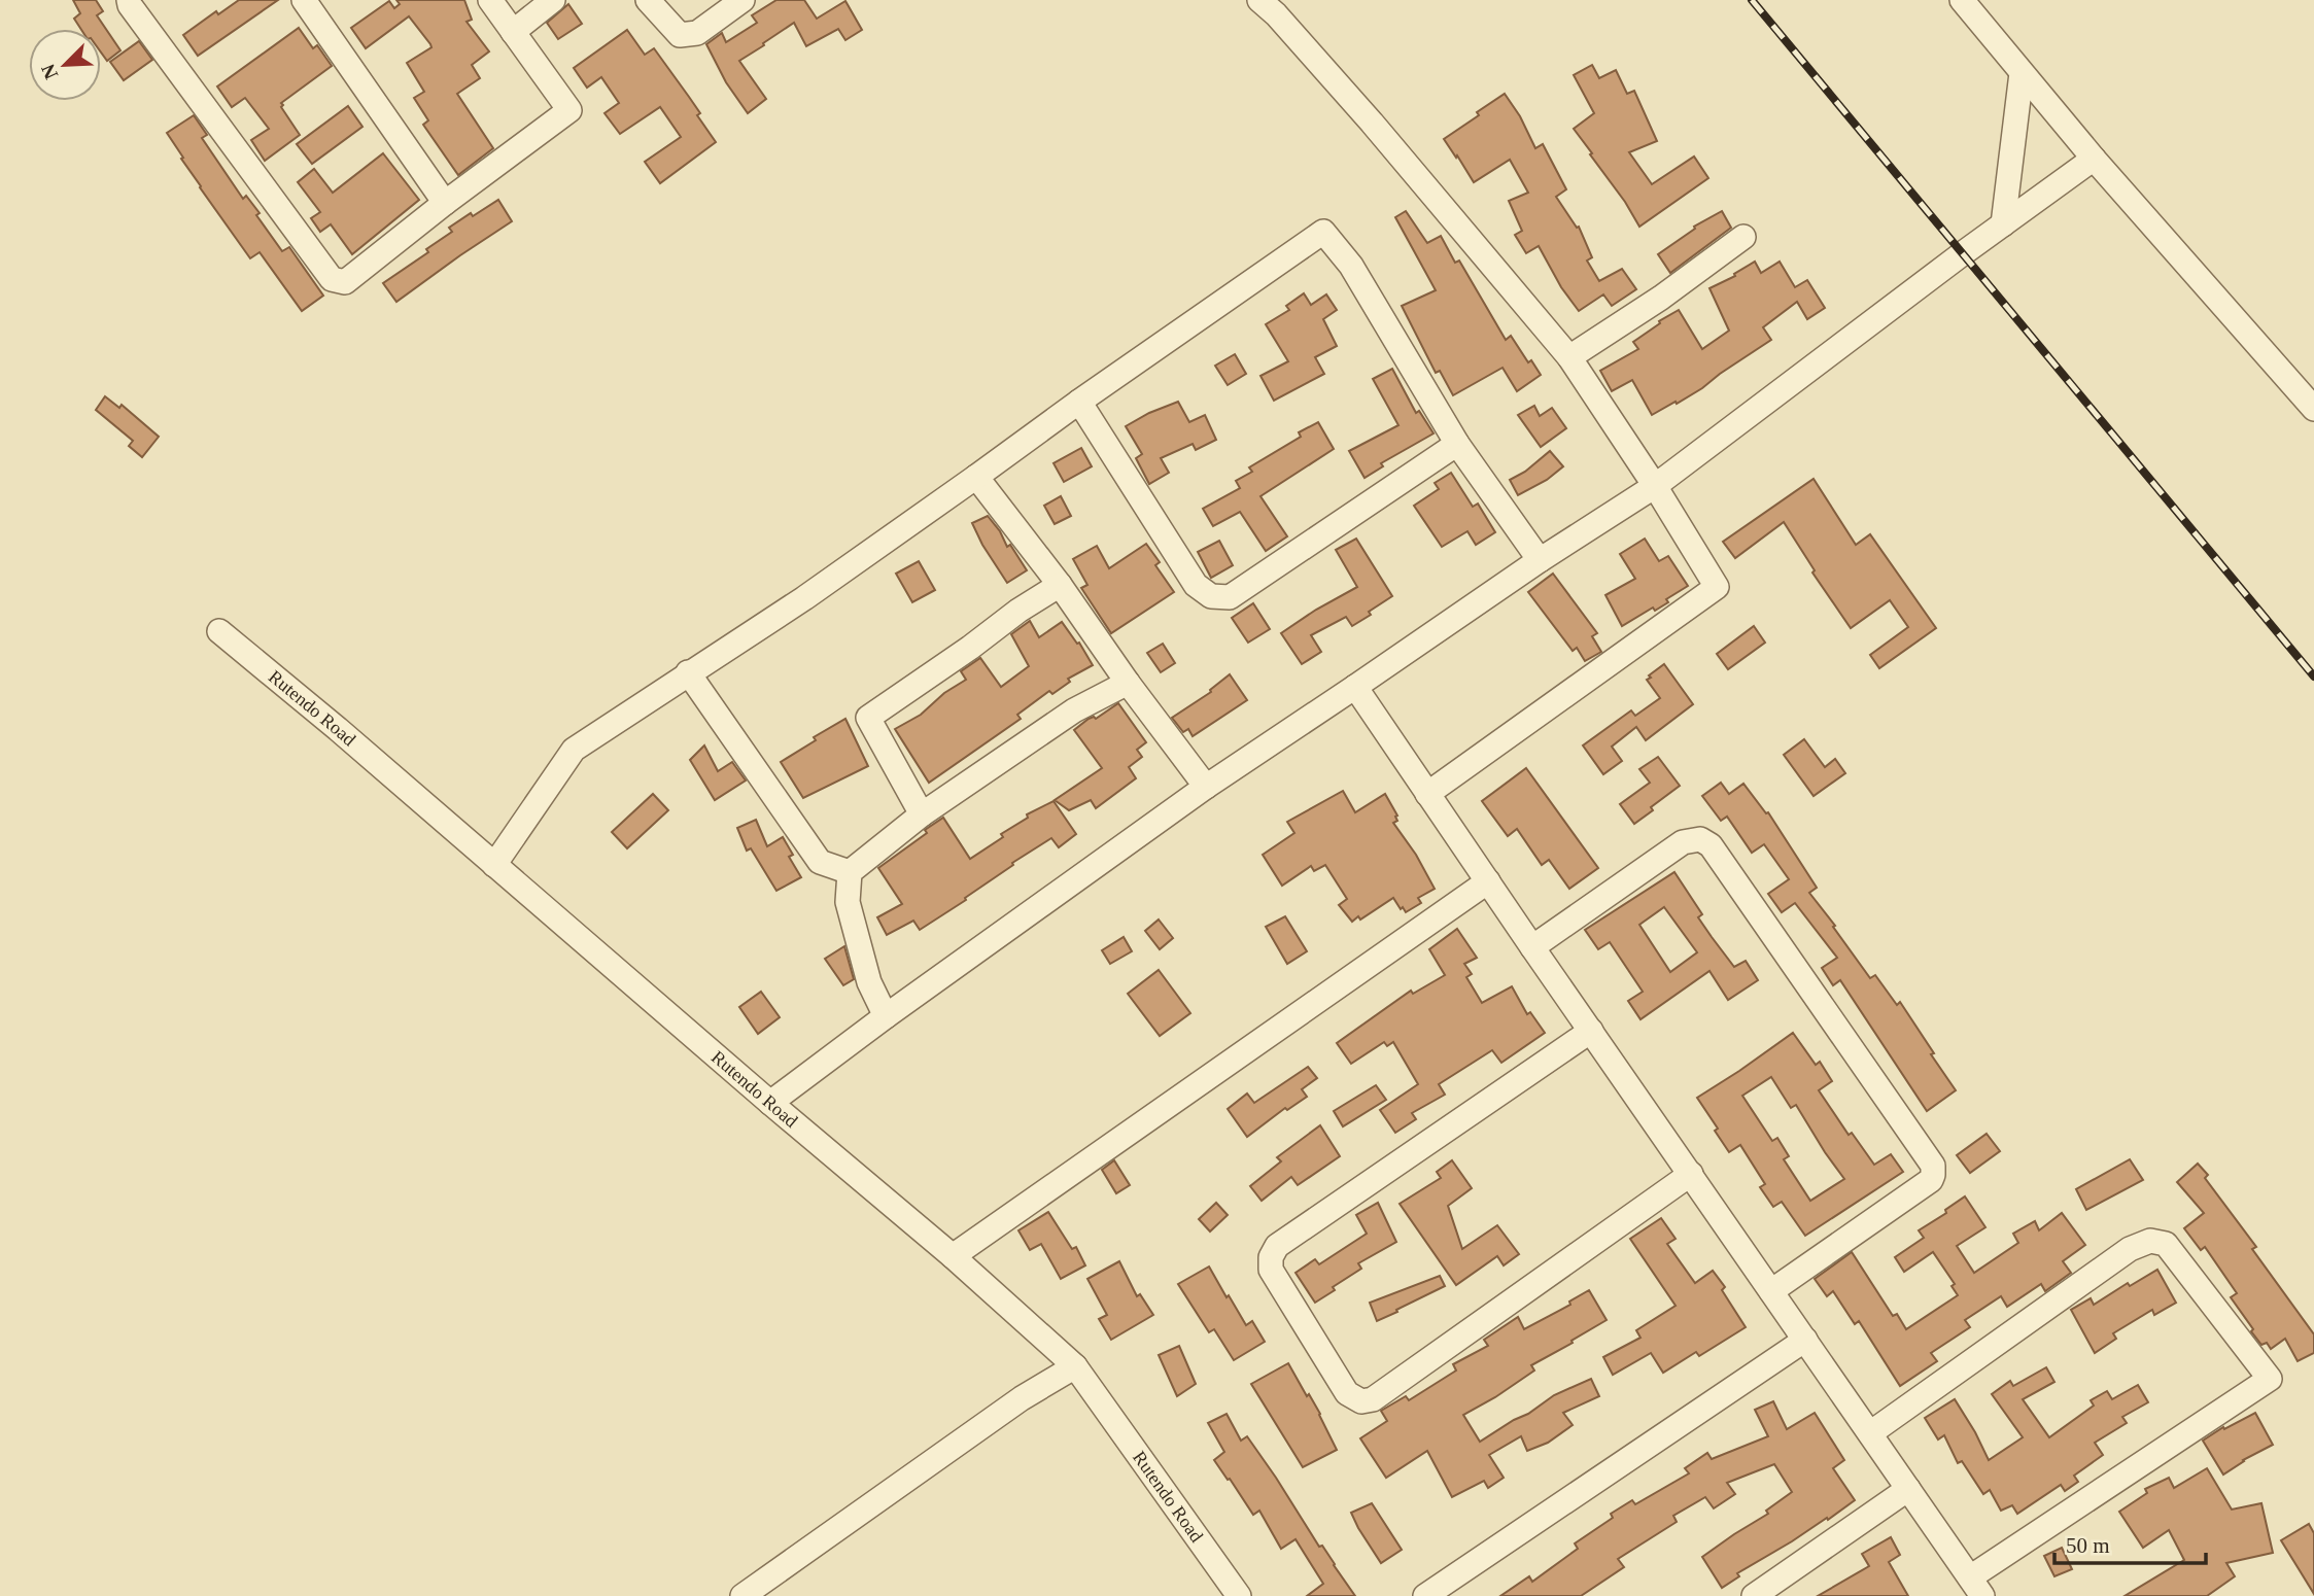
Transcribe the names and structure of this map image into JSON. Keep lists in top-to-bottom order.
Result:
{
  "streets": {
    "street": ["Rutendo Road"]
  },
  "scale_bar": "50 m",
  "north": "bottom left"
}
